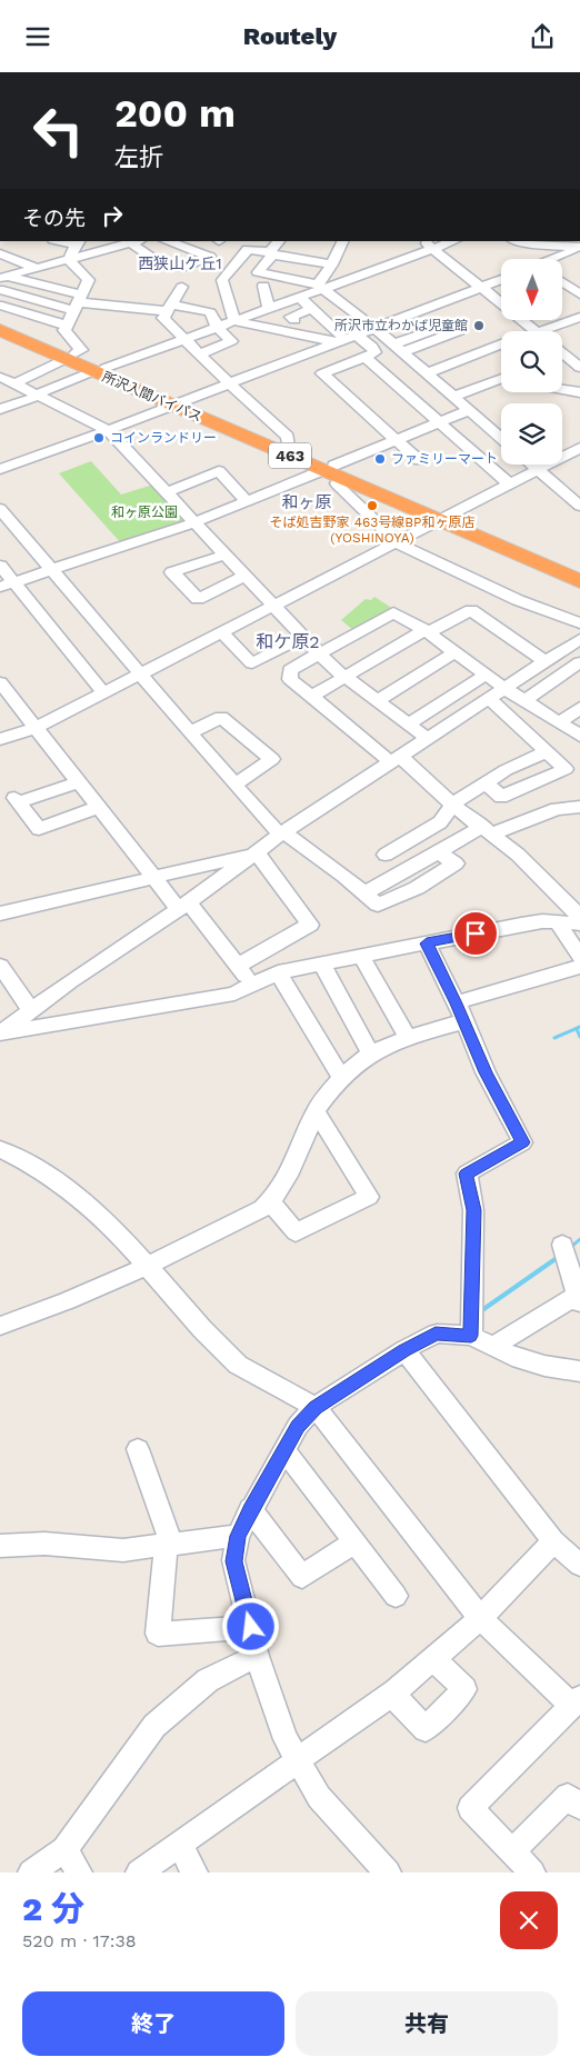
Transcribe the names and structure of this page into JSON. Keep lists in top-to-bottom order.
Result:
{
  "streets": {
    "highway": ["所沢入間バイパス", "463"]
  },
  "districts": ["西狭山ケ丘1", "和ヶ原", "和ケ原2"],
  "parks": ["和ヶ原公園"],
  "places": [
    "所沢市立わかば児童館",
    "コインランドリー",
    "ファミリーマート",
    "そば処吉野家 463号線BP和ヶ原店 (YOSHINOYA)"
  ],
  "north": "bottom",
  "page": {
    "header": "Routely",
    "turn": ["200 m", "左折"],
    "then": "その先",
    "heading": ["2 分", "520 m · 17:38"],
    "buttons": ["終了", "共有"]
  }
}
